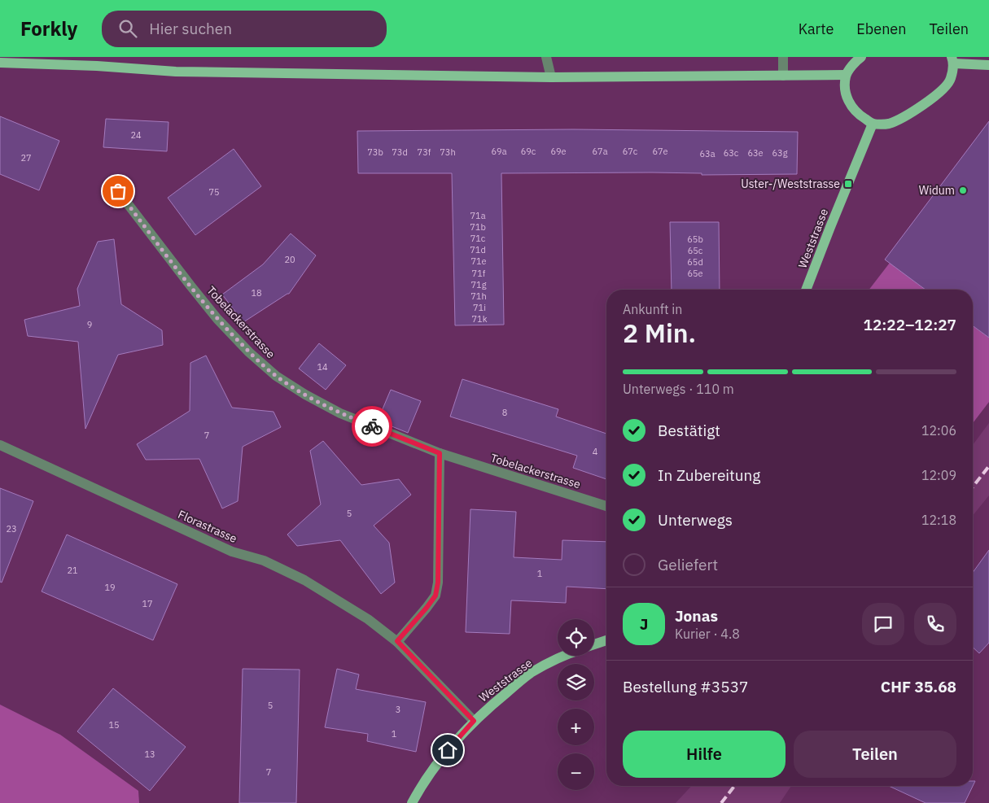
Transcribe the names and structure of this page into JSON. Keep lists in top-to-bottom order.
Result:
{
  "streets": {
    "main road": ["Weststrasse"],
    "street": ["Tobelackerstrasse", "Florastrasse"]
  },
  "crossings": [
    ["Weststrasse", "Florastrasse"]
  ],
  "places": {
    "transit": ["Uster-/Weststrasse"],
    "other": ["Widum"]
  },
  "house_numbers": [
    "24",
    "69a",
    "69c",
    "69e",
    "67a",
    "67c",
    "67e",
    "73b",
    "73d",
    "73f",
    "73h",
    "63c",
    "63e",
    "63g",
    "63a",
    "27",
    "75",
    "71a",
    "71b",
    "71c",
    "65b",
    "71d",
    "65c",
    "20",
    "71e",
    "65d",
    "71f",
    "65e",
    "71g",
    "18",
    "71h",
    "71i",
    "71k",
    "9",
    "14",
    "8",
    "7",
    "4",
    "5",
    "23",
    "21",
    "1",
    "19",
    "17",
    "5",
    "3",
    "15",
    "1",
    "13",
    "7"
  ],
  "page": {
    "header": "Forkly",
    "search": "Hier suchen",
    "nav": ["Karte", "Ebenen", "Teilen"],
    "heading": ["2 Min.", "Ankunft in", "12:22–12:27"],
    "panel": [
      "Jonas",
      "Kurier · 4.8",
      "Bestellung #3537",
      "CHF 35.68"
    ],
    "bar": "Unterwegs · 110 m",
    "list": [
      ["Bestätigt", "12:06"],
      ["In Zubereitung", "12:09"],
      ["Unterwegs", "12:18"],
      "Geliefert"
    ],
    "round": "J",
    "map_buttons": ["+", "−"],
    "buttons": ["Hilfe", "Teilen"]
  }
}
